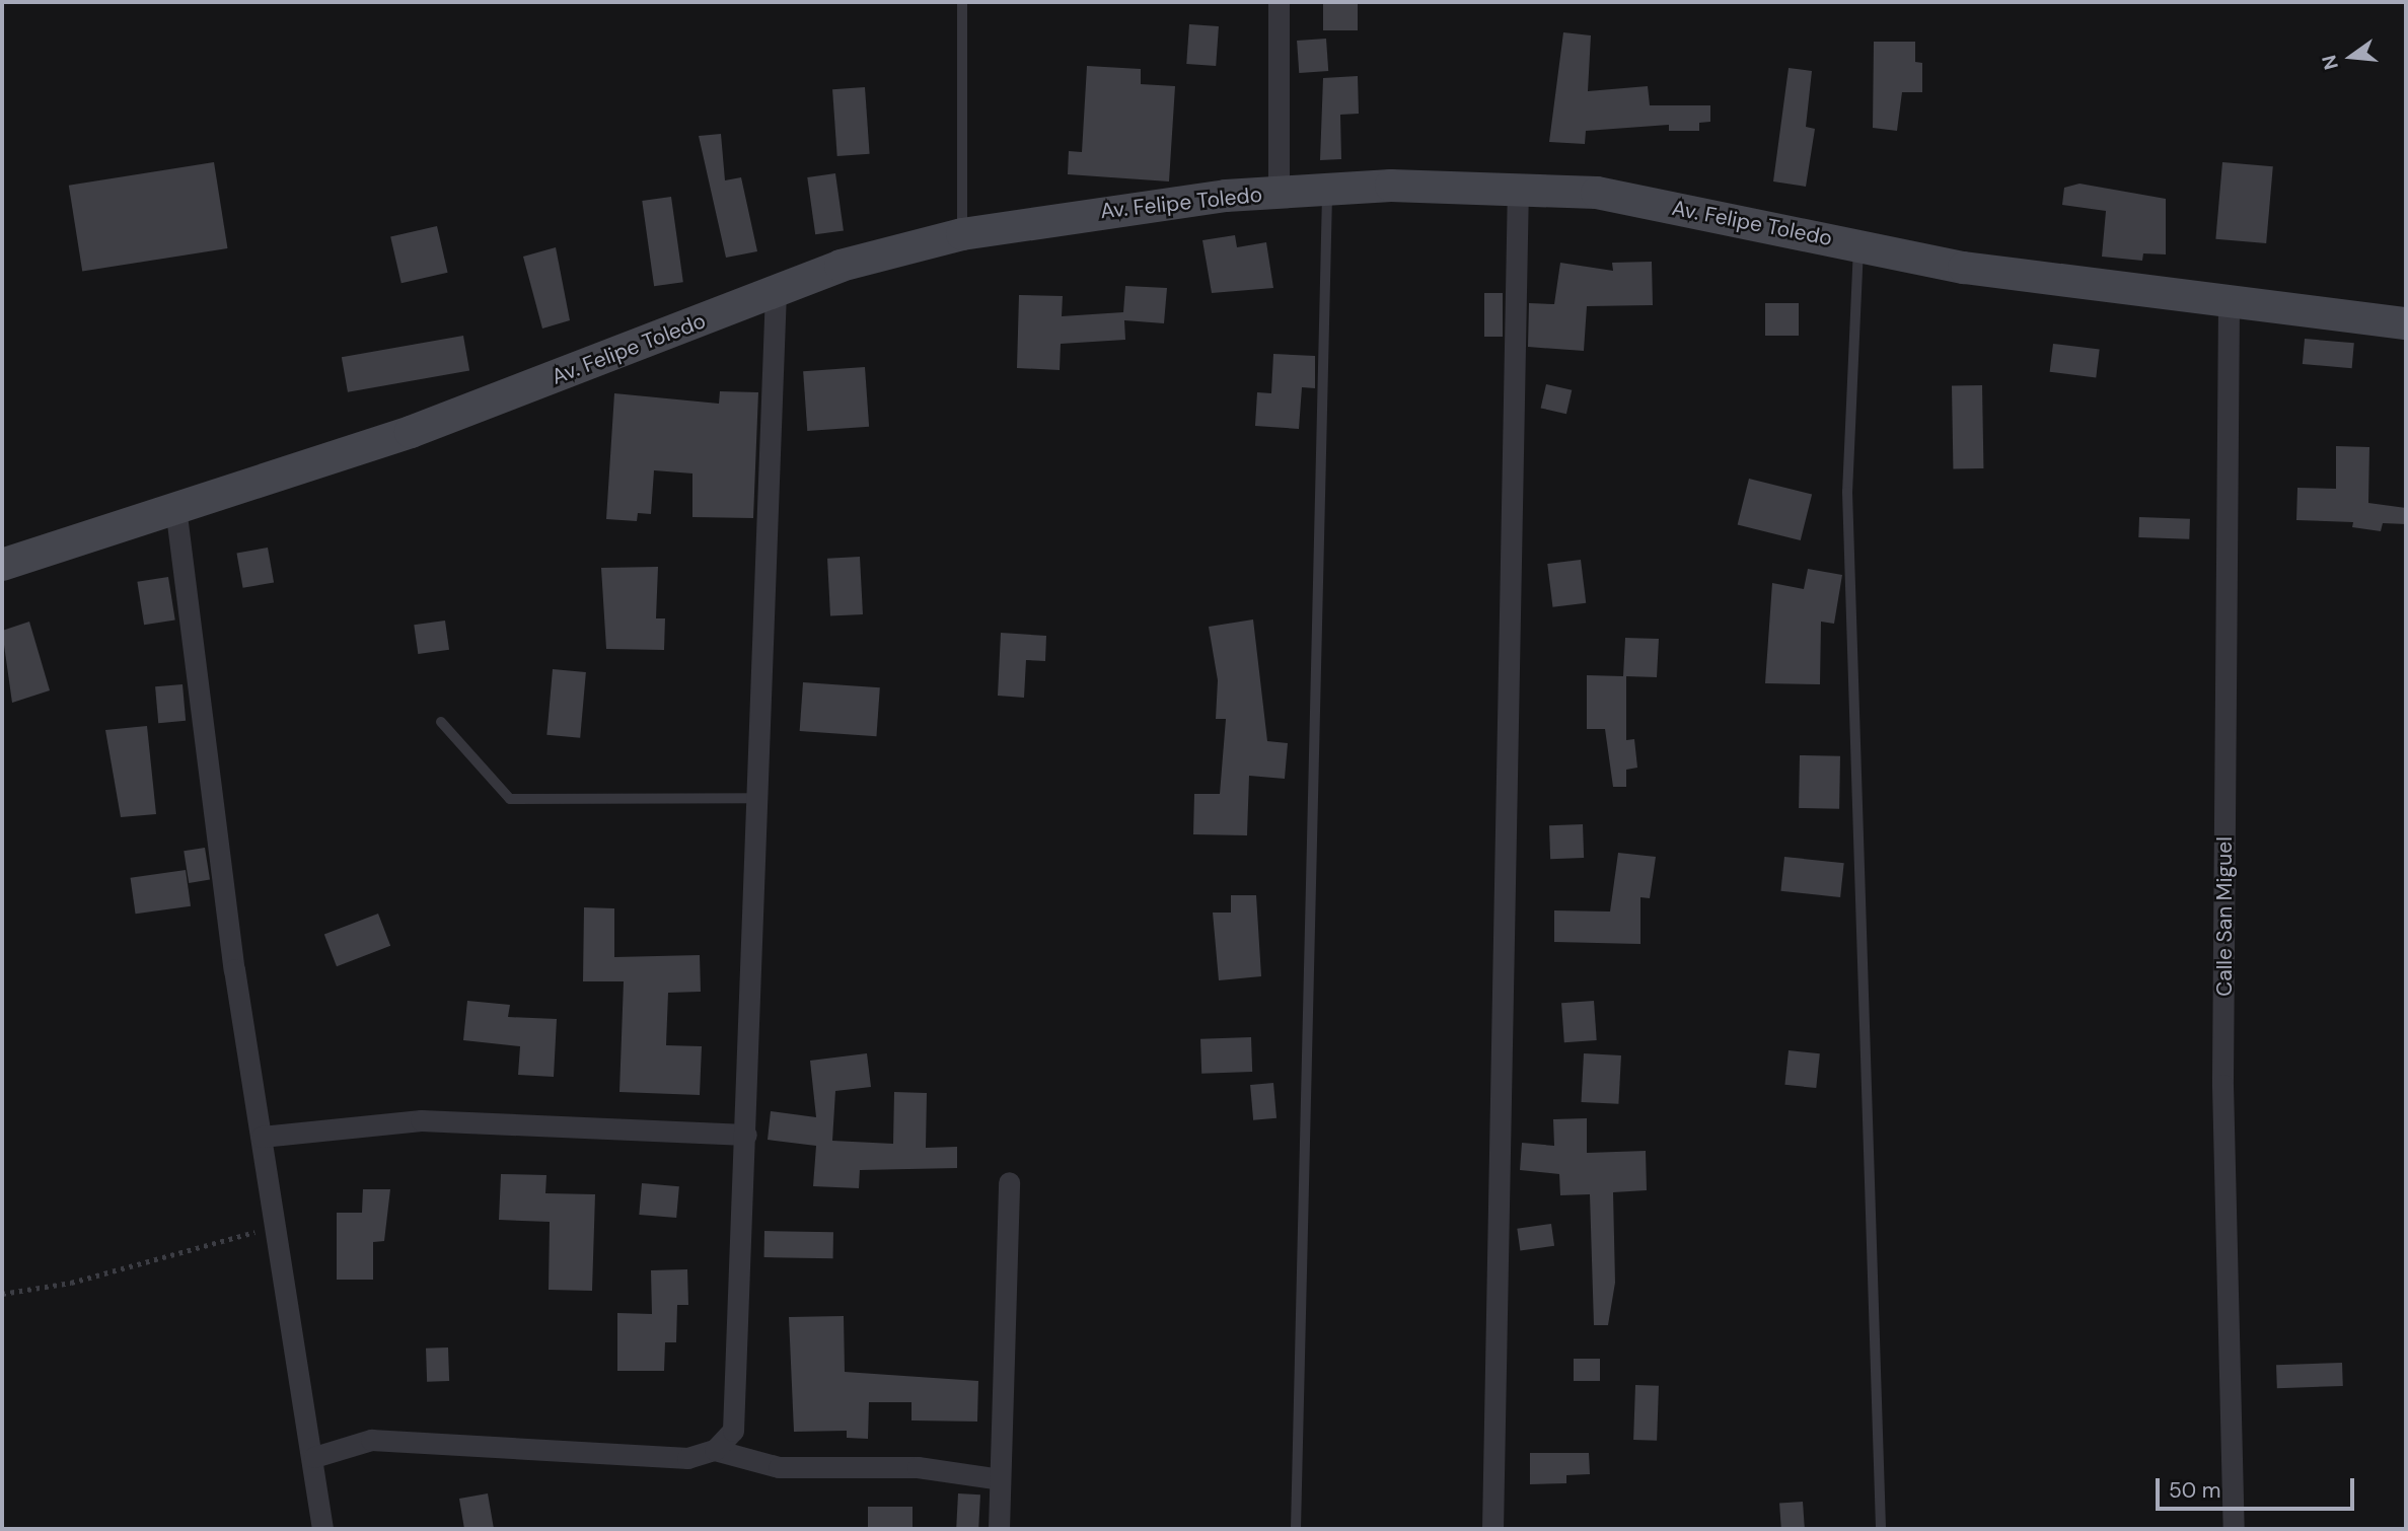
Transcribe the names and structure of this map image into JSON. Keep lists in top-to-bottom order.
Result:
{
  "streets": {
    "main road": ["Av. Felipe Toledo"],
    "street": ["Calle San Miguel"]
  },
  "crossings": [
    ["Av. Felipe Toledo", "Calle San Miguel"]
  ],
  "scale_bar": "50 m",
  "north": "left"
}
